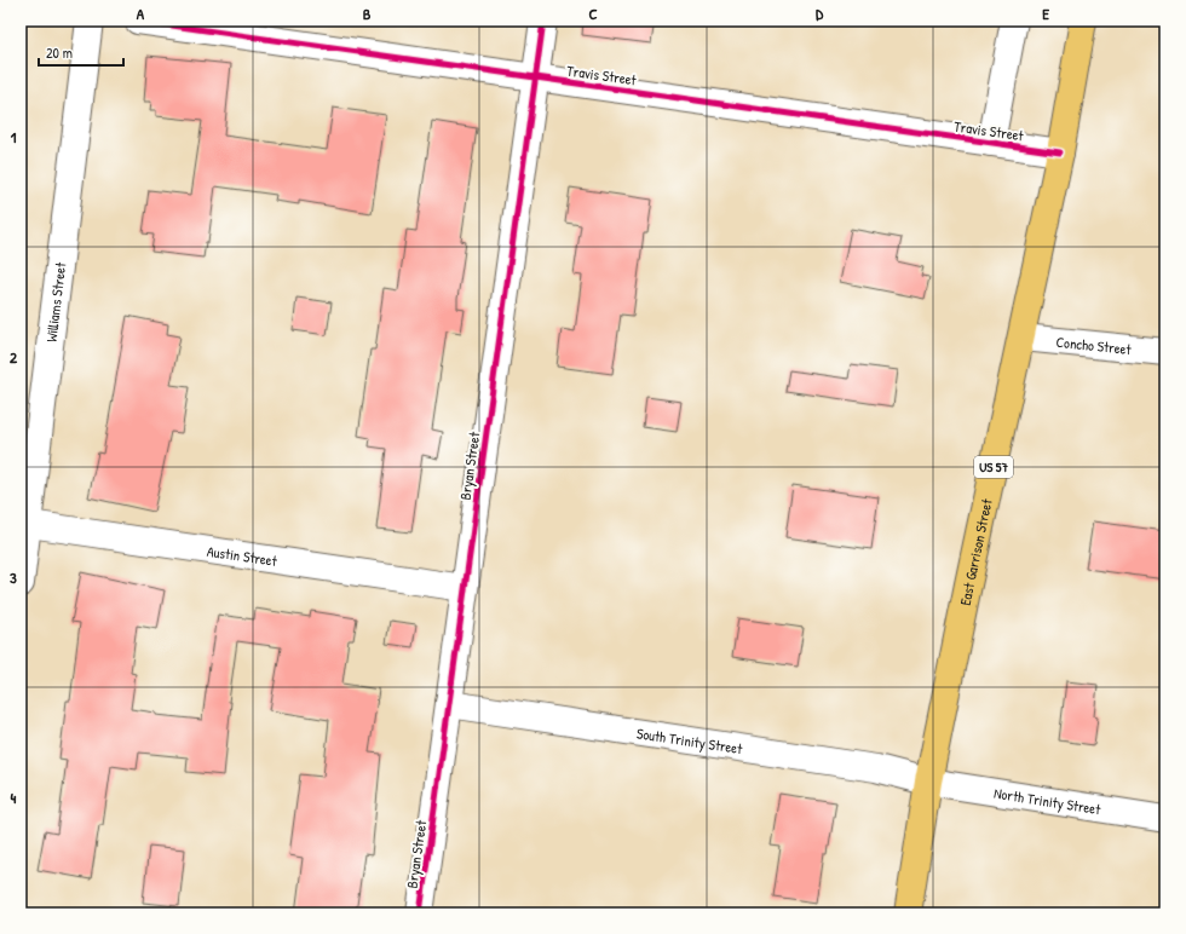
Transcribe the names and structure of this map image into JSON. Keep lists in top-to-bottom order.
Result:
{
  "streets": {
    "main road": ["US 57", "East Garrison Street"],
    "street": [
      "Travis Street",
      "Williams Street",
      "Concho Street",
      "Bryan Street",
      "Austin Street",
      "South Trinity Street",
      "North Trinity Street"
    ]
  },
  "crossings": [
    ["Travis Street", "Bryan Street"],
    ["Travis Street", "East Garrison Street"],
    ["Williams Street", "Austin Street"],
    ["Concho Street", "East Garrison Street"],
    ["Bryan Street", "Austin Street"],
    ["Bryan Street", "South Trinity Street"],
    ["East Garrison Street", "South Trinity Street"],
    ["East Garrison Street", "North Trinity Street"],
    ["South Trinity Street", "North Trinity Street"]
  ],
  "scale_bar": "20 m",
  "grid": {
    "columns": [
      "A",
      "B",
      "C",
      "D",
      "E"
    ],
    "rows": [
      "1",
      "2",
      "3",
      "4"
    ]
  }
}
